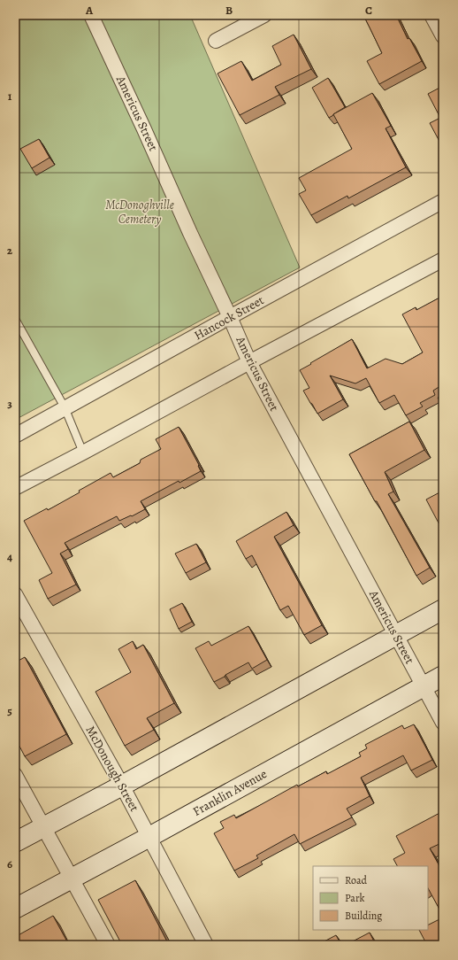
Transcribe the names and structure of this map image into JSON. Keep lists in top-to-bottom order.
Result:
{
  "streets": {
    "main road": ["Franklin Avenue"],
    "street": ["Americus Street", "Hancock Street", "McDonough Street"]
  },
  "crossings": [
    ["Americus Street", "Hancock Street"],
    ["Americus Street", "Franklin Avenue"],
    ["McDonough Street", "Franklin Avenue"]
  ],
  "parks": ["McDonoghville Cemetery"],
  "legend": ["Road", "Park", "Building"],
  "grid": {
    "columns": ["A", "B", "C"],
    "rows": [
      "1",
      "2",
      "3",
      "4",
      "5",
      "6"
    ]
  }
}
